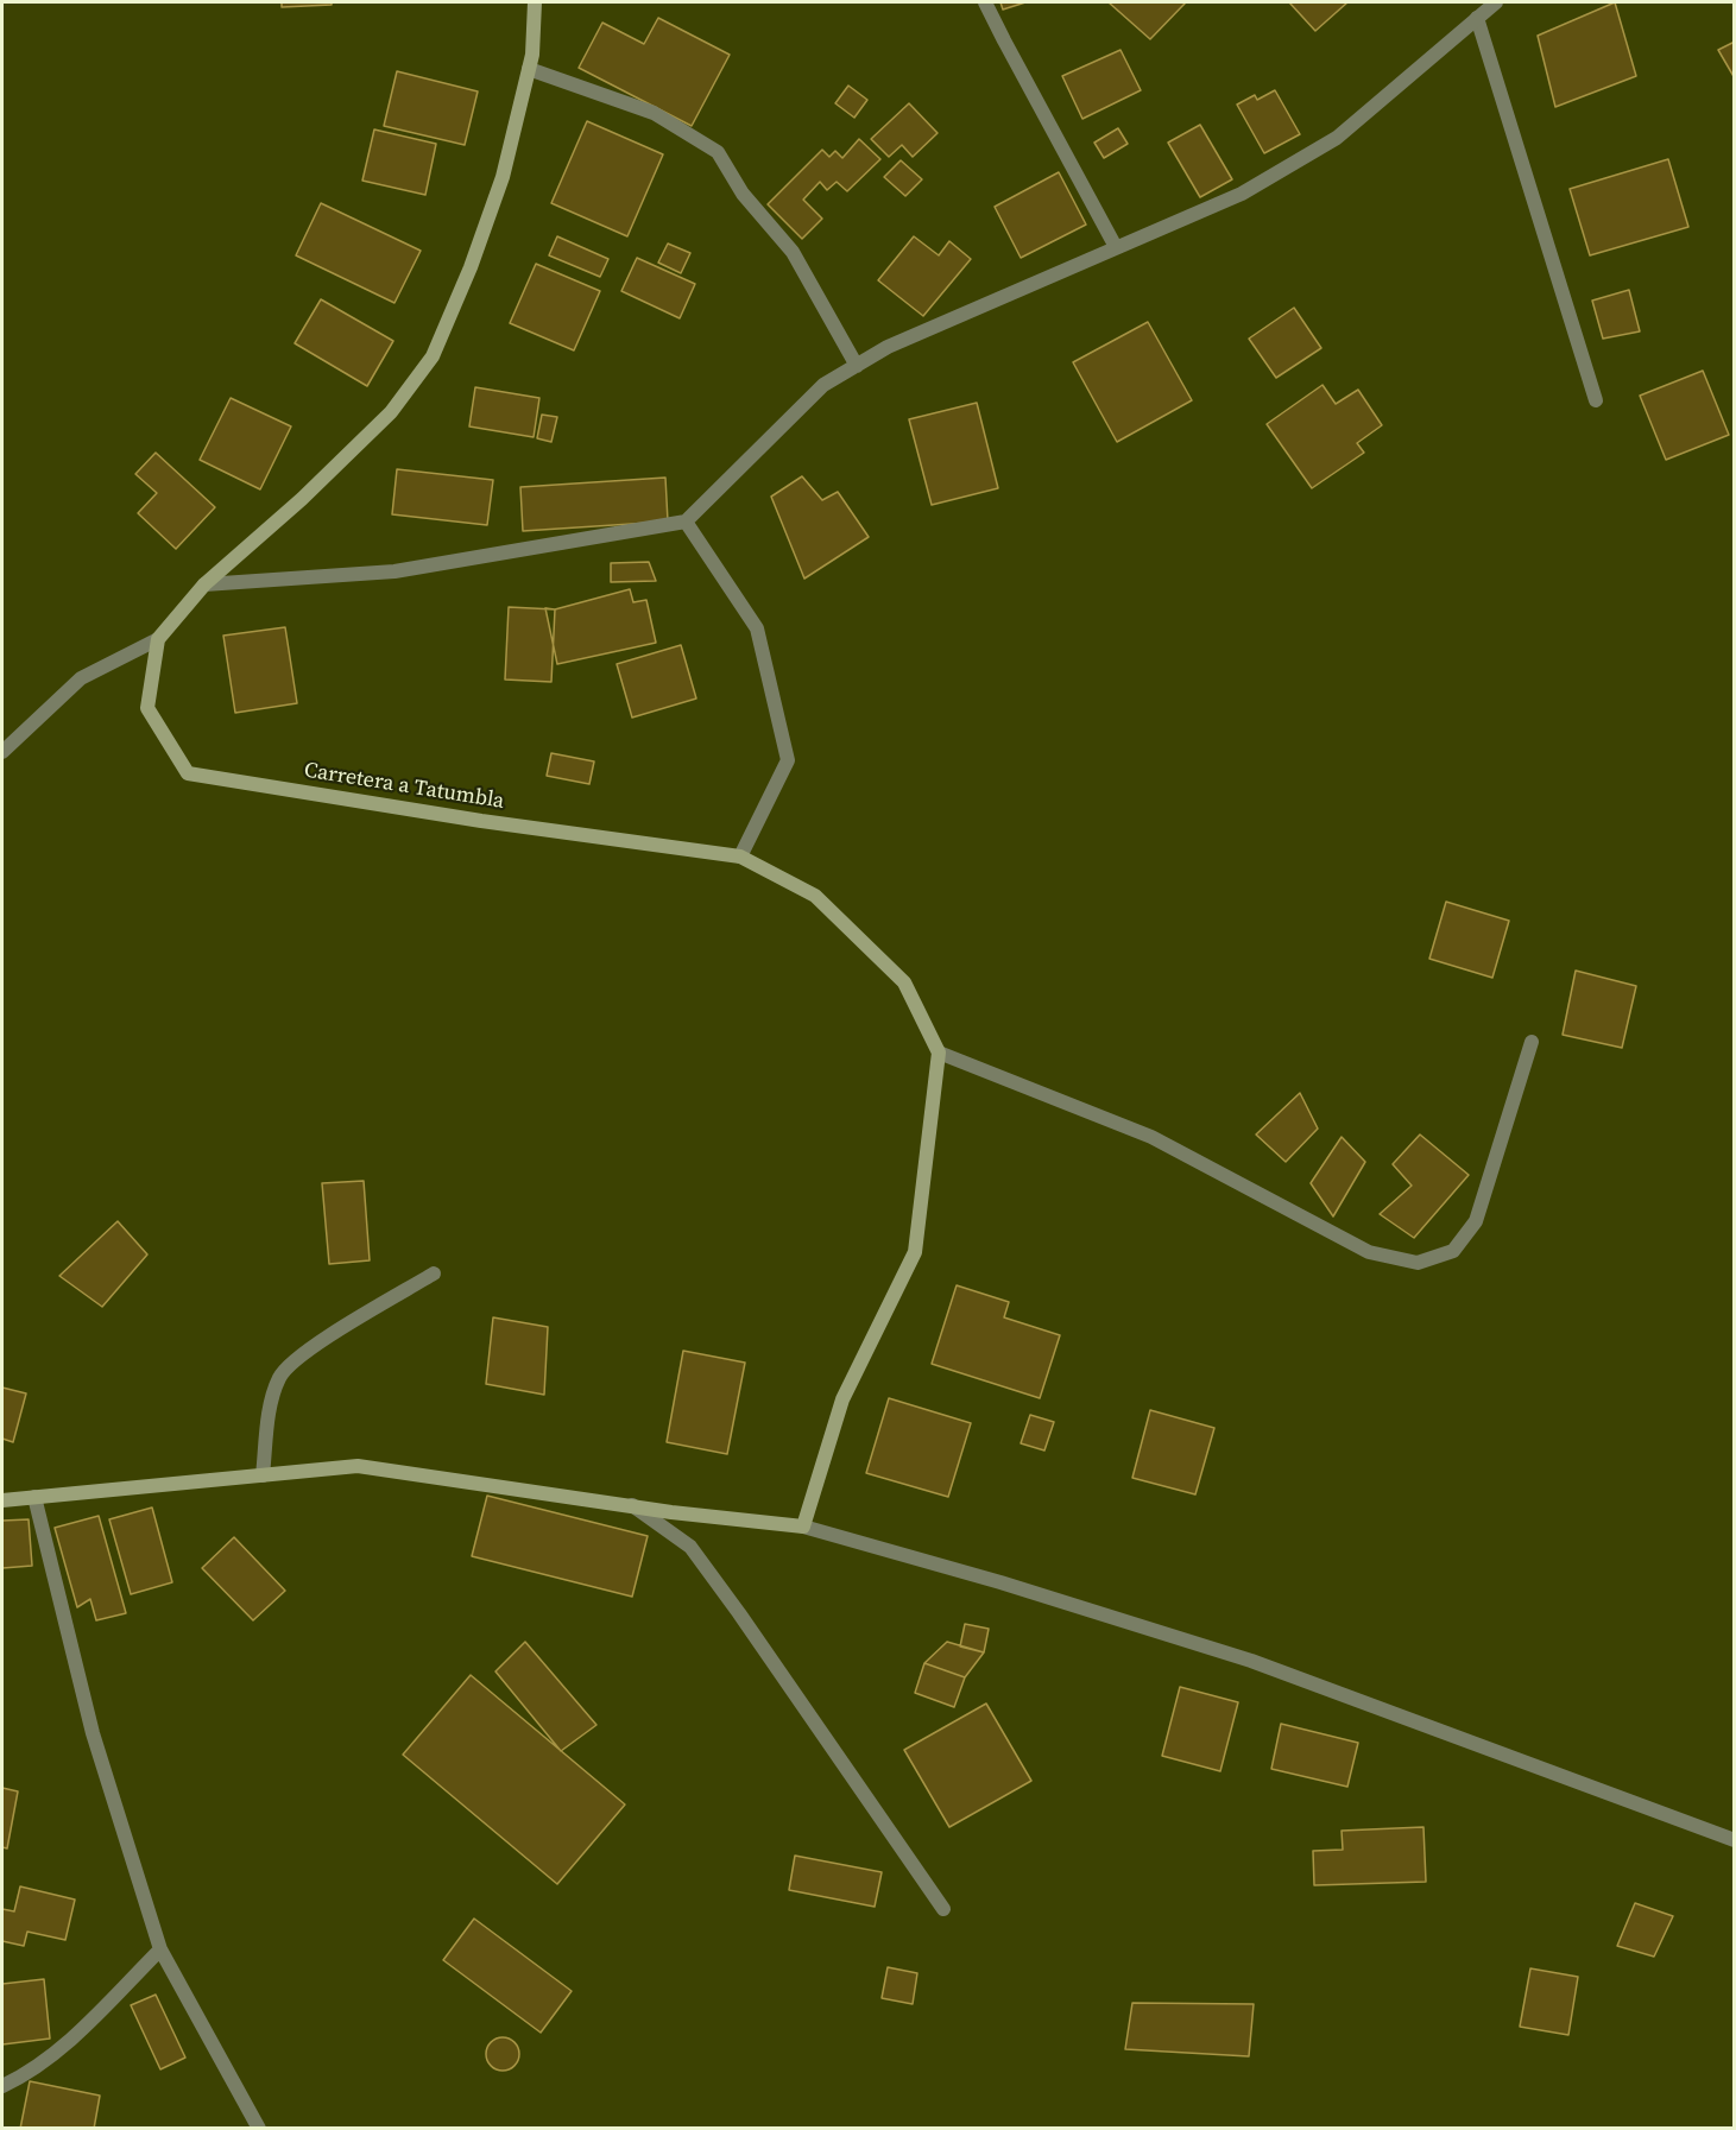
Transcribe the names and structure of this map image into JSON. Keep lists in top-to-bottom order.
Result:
{
  "streets": {
    "main road": ["Carretera a Tatumbla"]
  }
}
